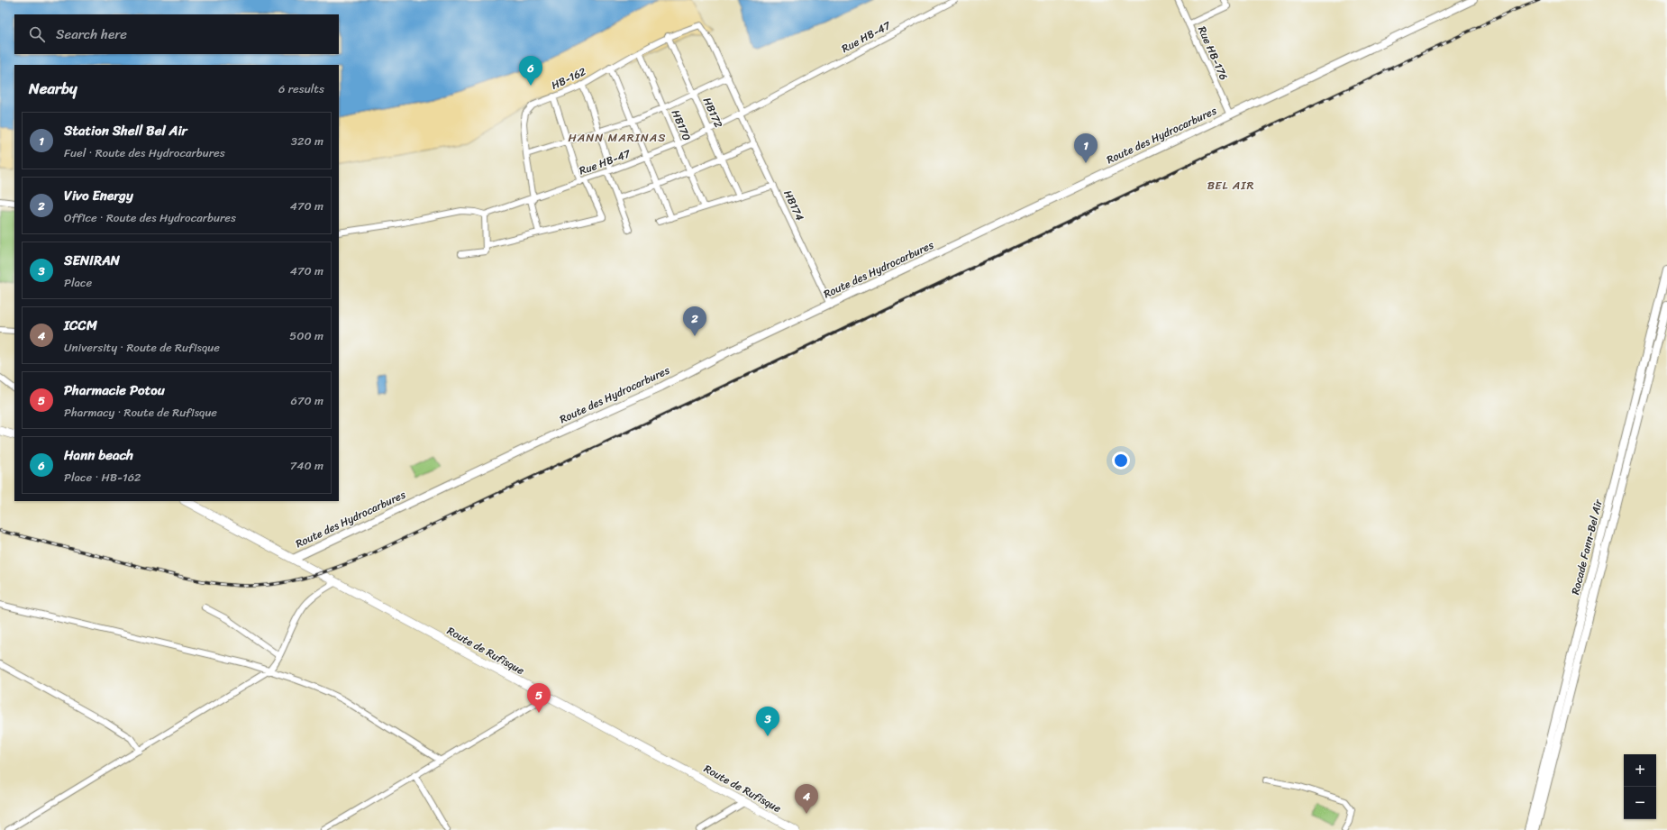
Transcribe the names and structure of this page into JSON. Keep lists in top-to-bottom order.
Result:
{
  "streets": {
    "main road": ["Route de Rufisque"],
    "street": [
      "Rue HB-47",
      "Rue HB-176",
      "HB-162",
      "HB172",
      "HB170",
      "Route des Hydrocarbures",
      "HB174",
      "Rocade Fann-Bel Air"
    ]
  },
  "crossings": [
    ["Rue HB-47", "HB-162"],
    ["Rue HB-47", "HB172"],
    ["Rue HB-47", "HB170"],
    ["Rue HB-47", "HB174"],
    ["Rue HB-176", "Route des Hydrocarbures"],
    ["HB-162", "HB172"],
    ["HB-162", "HB170"],
    ["HB-162", "HB174"],
    ["Route des Hydrocarbures", "HB174"],
    ["Route des Hydrocarbures", "Route de Rufisque"]
  ],
  "districts": ["HANN MARINAS", "BEL AIR"],
  "page": {
    "search": "Search here",
    "pins": [
      "6",
      "1",
      "2",
      "5",
      "3",
      "4"
    ],
    "heading": ["Nearby", "6 results"],
    "list": [
      {
        "mark": "1",
        "name": "Station Shell Bel Air",
        "note": "Fuel · Route des Hydrocarbures",
        "value": "320 m"
      },
      {
        "mark": "2",
        "name": "Vivo Energy",
        "note": "Office · Route des Hydrocarbures",
        "value": "470 m"
      },
      {
        "mark": "3",
        "name": "SENIRAN",
        "note": "Place",
        "value": "470 m"
      },
      {
        "mark": "4",
        "name": "ICCM",
        "note": "University · Route de Rufisque",
        "value": "500 m"
      },
      {
        "mark": "5",
        "name": "Pharmacie Potou",
        "note": "Pharmacy · Route de Rufisque",
        "value": "670 m"
      },
      {
        "mark": "6",
        "name": "Hann beach",
        "note": "Place · HB-162",
        "value": "740 m"
      }
    ],
    "map_buttons": ["+", "−"]
  }
}
